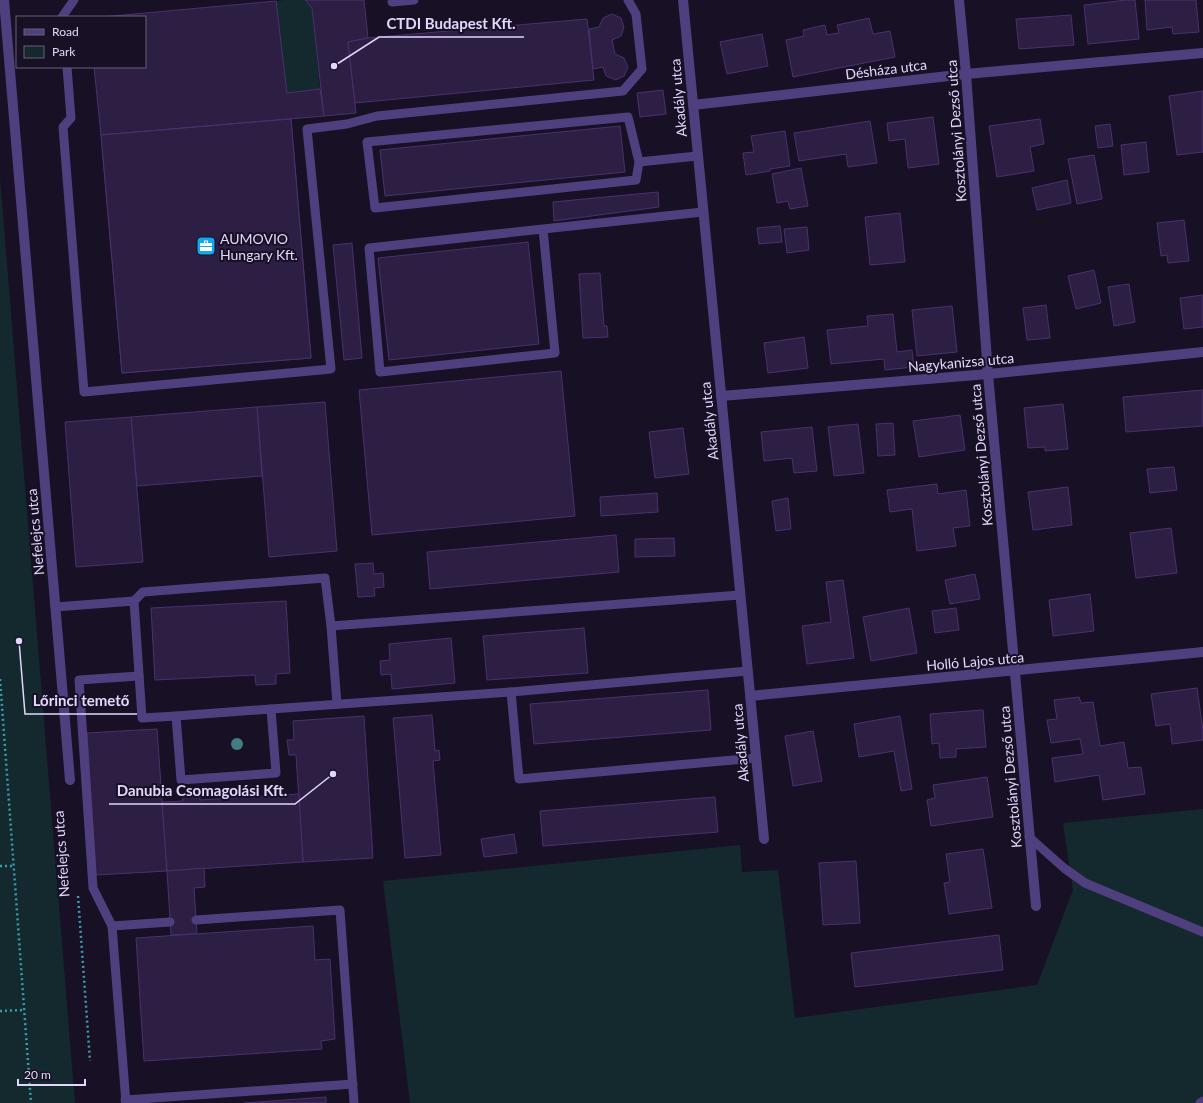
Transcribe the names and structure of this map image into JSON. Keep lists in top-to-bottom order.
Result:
{
  "streets": {
    "street": [
      "Désháza utca",
      "Akadály utca",
      "Kosztolányi Dezső utca",
      "Nagykanizsa utca",
      "Nefelejcs utca",
      "Holló Lajos utca"
    ]
  },
  "crossings": [
    ["Désháza utca", "Akadály utca"],
    ["Désháza utca", "Kosztolányi Dezső utca"],
    ["Akadály utca", "Nagykanizsa utca"],
    ["Akadály utca", "Holló Lajos utca"],
    ["Kosztolányi Dezső utca", "Nagykanizsa utca"],
    ["Kosztolányi Dezső utca", "Holló Lajos utca"]
  ],
  "places": {
    "other": ["CTDI Budapest Kft.", "Lőrinci temető", "Danubia Csomagolási Kft."],
    "office": ["AUMOVIO Hungary Kft."]
  },
  "legend": ["Road", "Park"],
  "scale_bar": "20 m"
}
